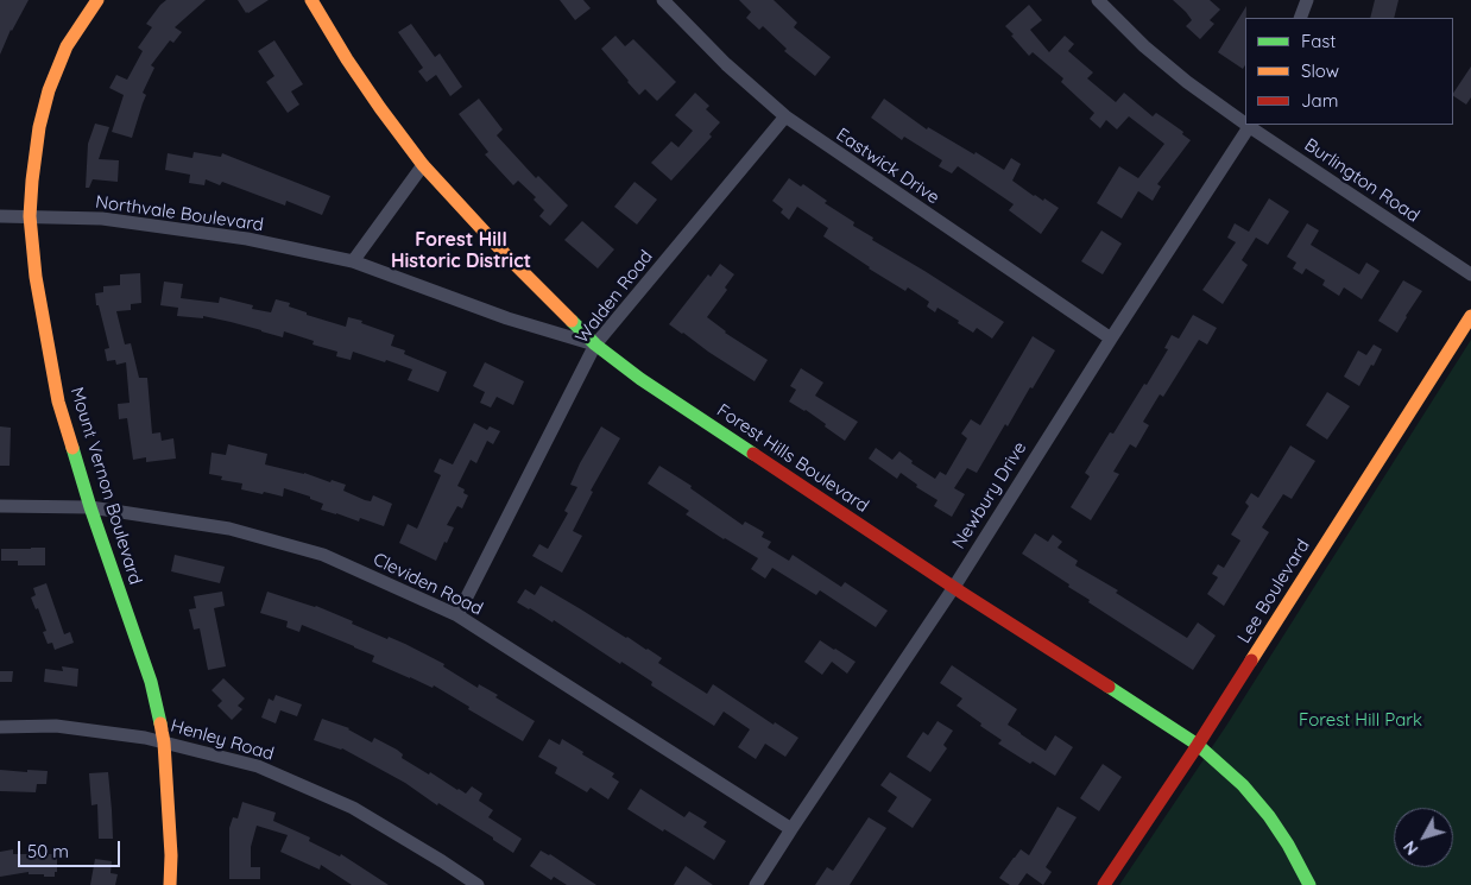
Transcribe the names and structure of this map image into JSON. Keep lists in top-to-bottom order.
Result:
{
  "streets": {
    "street": [
      "Eastwick Drive",
      "Burlington Road",
      "Northvale Boulevard",
      "Walden Road",
      "Forest Hills Boulevard",
      "Mount Vernon Boulevard",
      "Newbury Drive",
      "Cleviden Road",
      "Lee Boulevard",
      "Henley Road"
    ]
  },
  "crossings": [
    ["Eastwick Drive", "Walden Road"],
    ["Eastwick Drive", "Newbury Drive"],
    ["Burlington Road", "Newbury Drive"],
    ["Northvale Boulevard", "Walden Road"],
    ["Northvale Boulevard", "Forest Hills Boulevard"],
    ["Northvale Boulevard", "Mount Vernon Boulevard"],
    ["Walden Road", "Forest Hills Boulevard"],
    ["Walden Road", "Cleviden Road"],
    ["Forest Hills Boulevard", "Newbury Drive"],
    ["Forest Hills Boulevard", "Lee Boulevard"],
    ["Mount Vernon Boulevard", "Cleviden Road"],
    ["Mount Vernon Boulevard", "Henley Road"],
    ["Newbury Drive", "Cleviden Road"]
  ],
  "districts": ["Forest Hill Historic District"],
  "parks": ["Forest Hill Park"],
  "legend": ["Fast", "Slow", "Jam"],
  "scale_bar": "50 m",
  "north": "bottom left"
}
